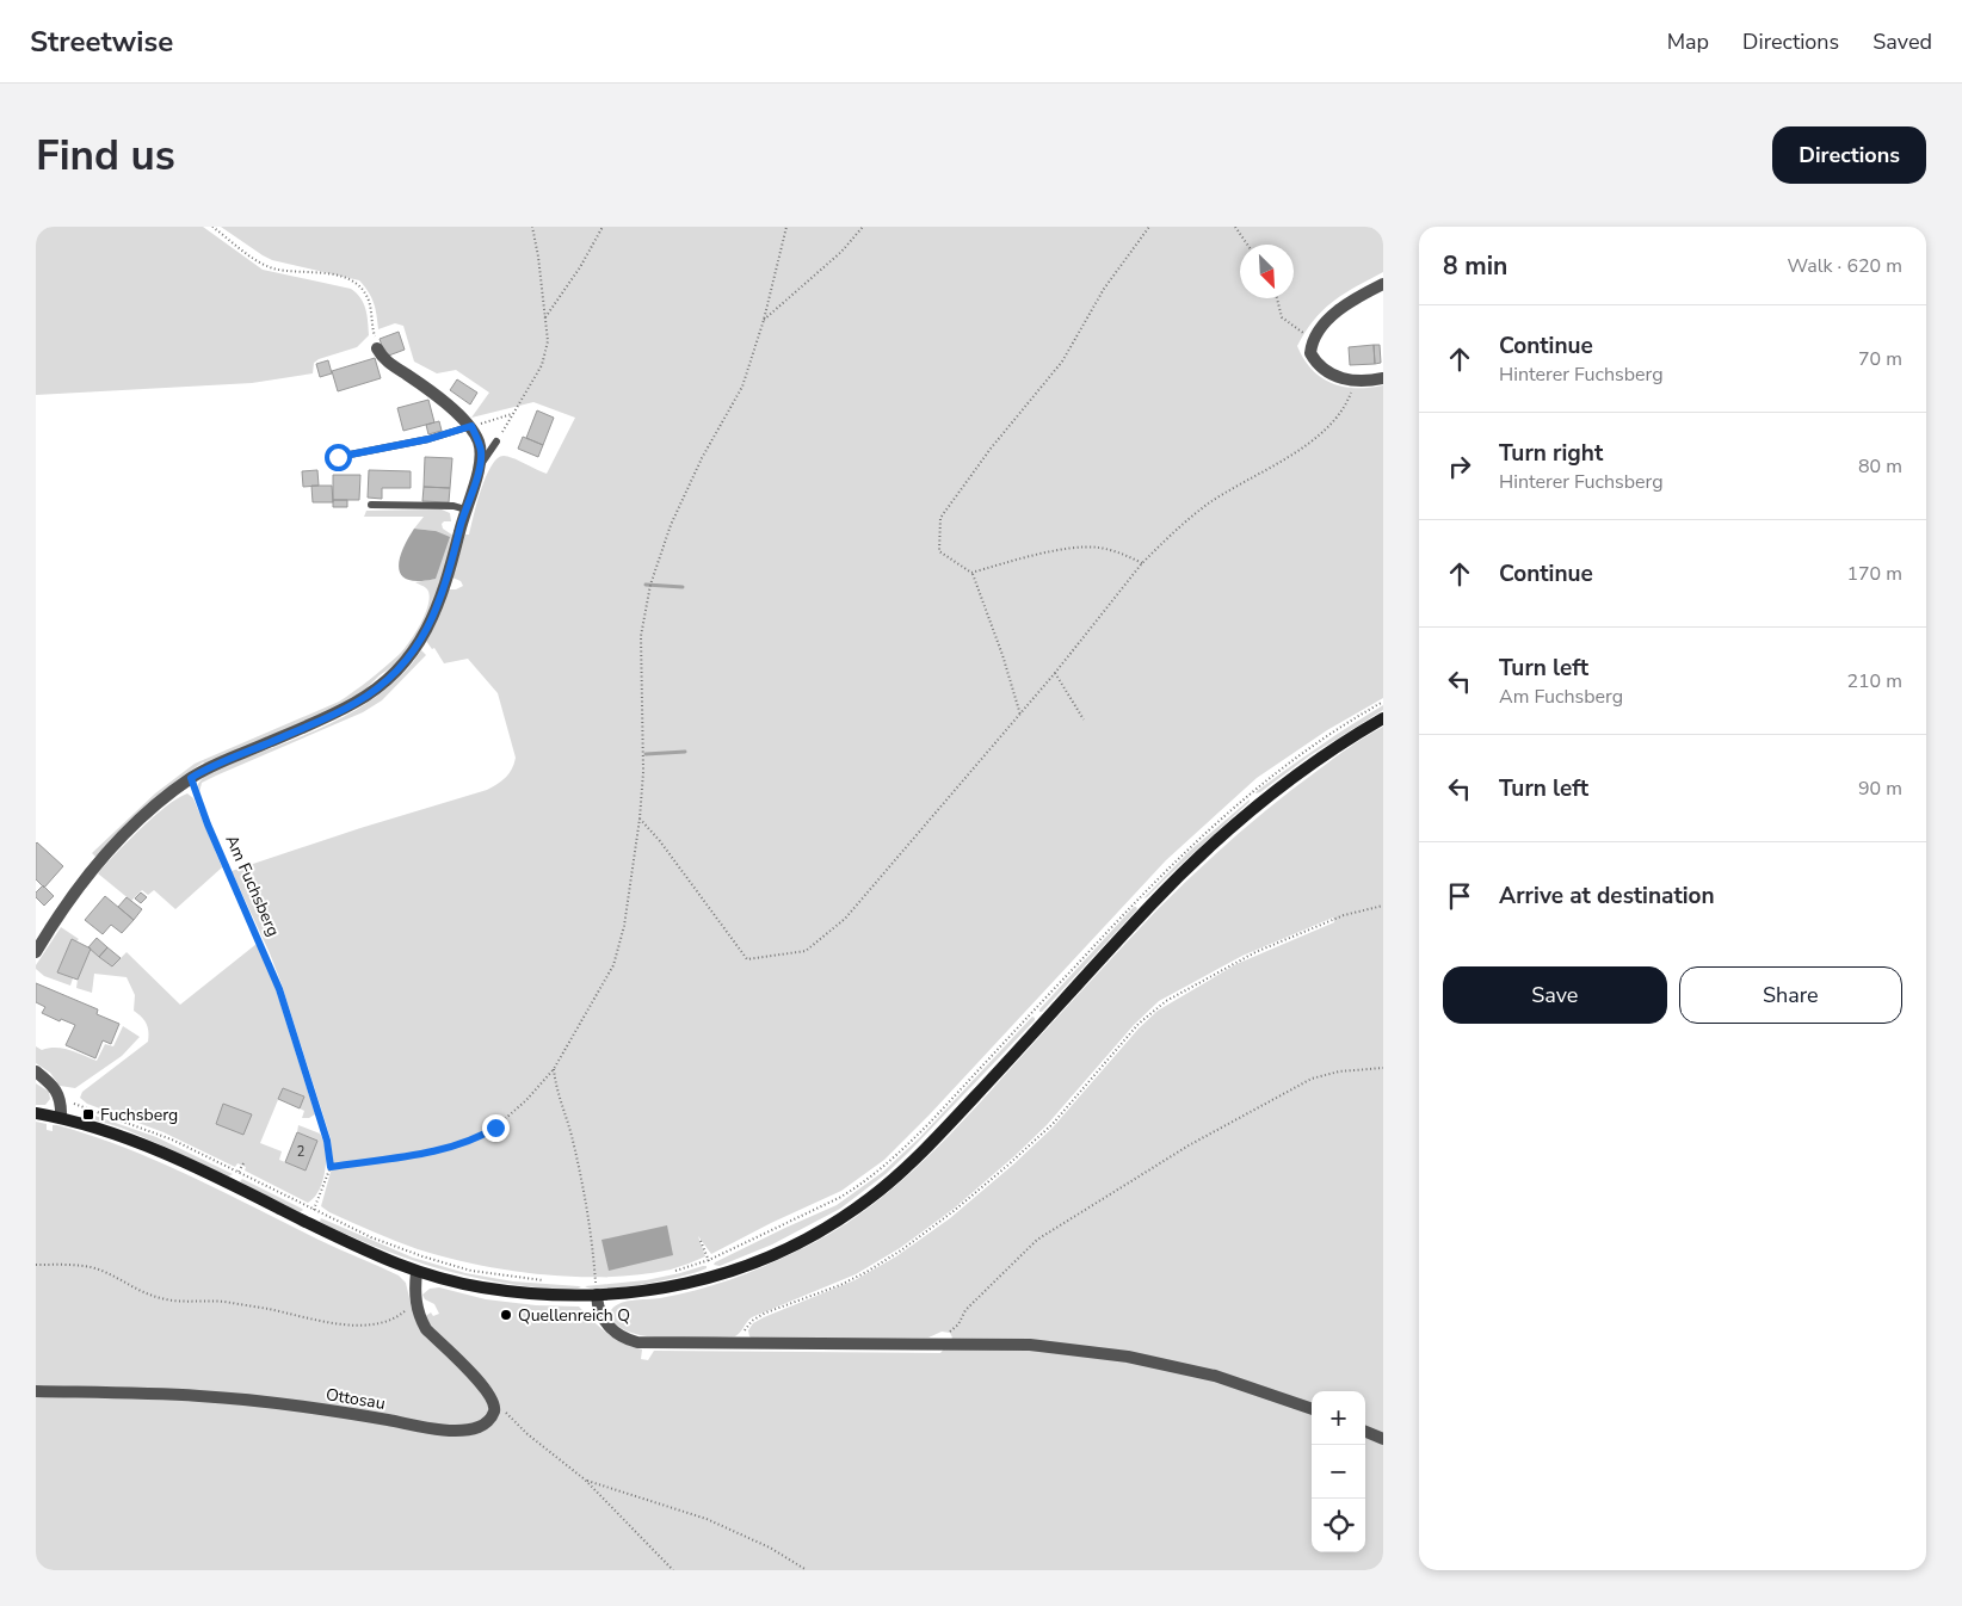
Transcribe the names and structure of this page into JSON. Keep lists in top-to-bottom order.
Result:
{
  "streets": {
    "street": ["Ottosau"],
    "path": ["Am Fuchsberg"]
  },
  "places": {
    "transit": ["Fuchsberg"],
    "other": ["Quellenreich Q"]
  },
  "house_numbers": ["2"],
  "north": "bottom right",
  "page": {
    "header": "Streetwise",
    "nav": ["Map", "Directions", "Saved"],
    "buttons": [
      "Directions",
      ["Save", "Share"]
    ],
    "title": "Find us",
    "heading": ["8 min", "Walk · 620 m"],
    "list": [
      ["Continue", "Hinterer Fuchsberg", "70 m"],
      ["Turn right", "Hinterer Fuchsberg", "80 m"],
      ["Continue", "170 m"],
      ["Turn left", "Am Fuchsberg", "210 m"],
      ["Turn left", "90 m"],
      "Arrive at destination"
    ],
    "map_buttons": ["+", "−"]
  }
}
